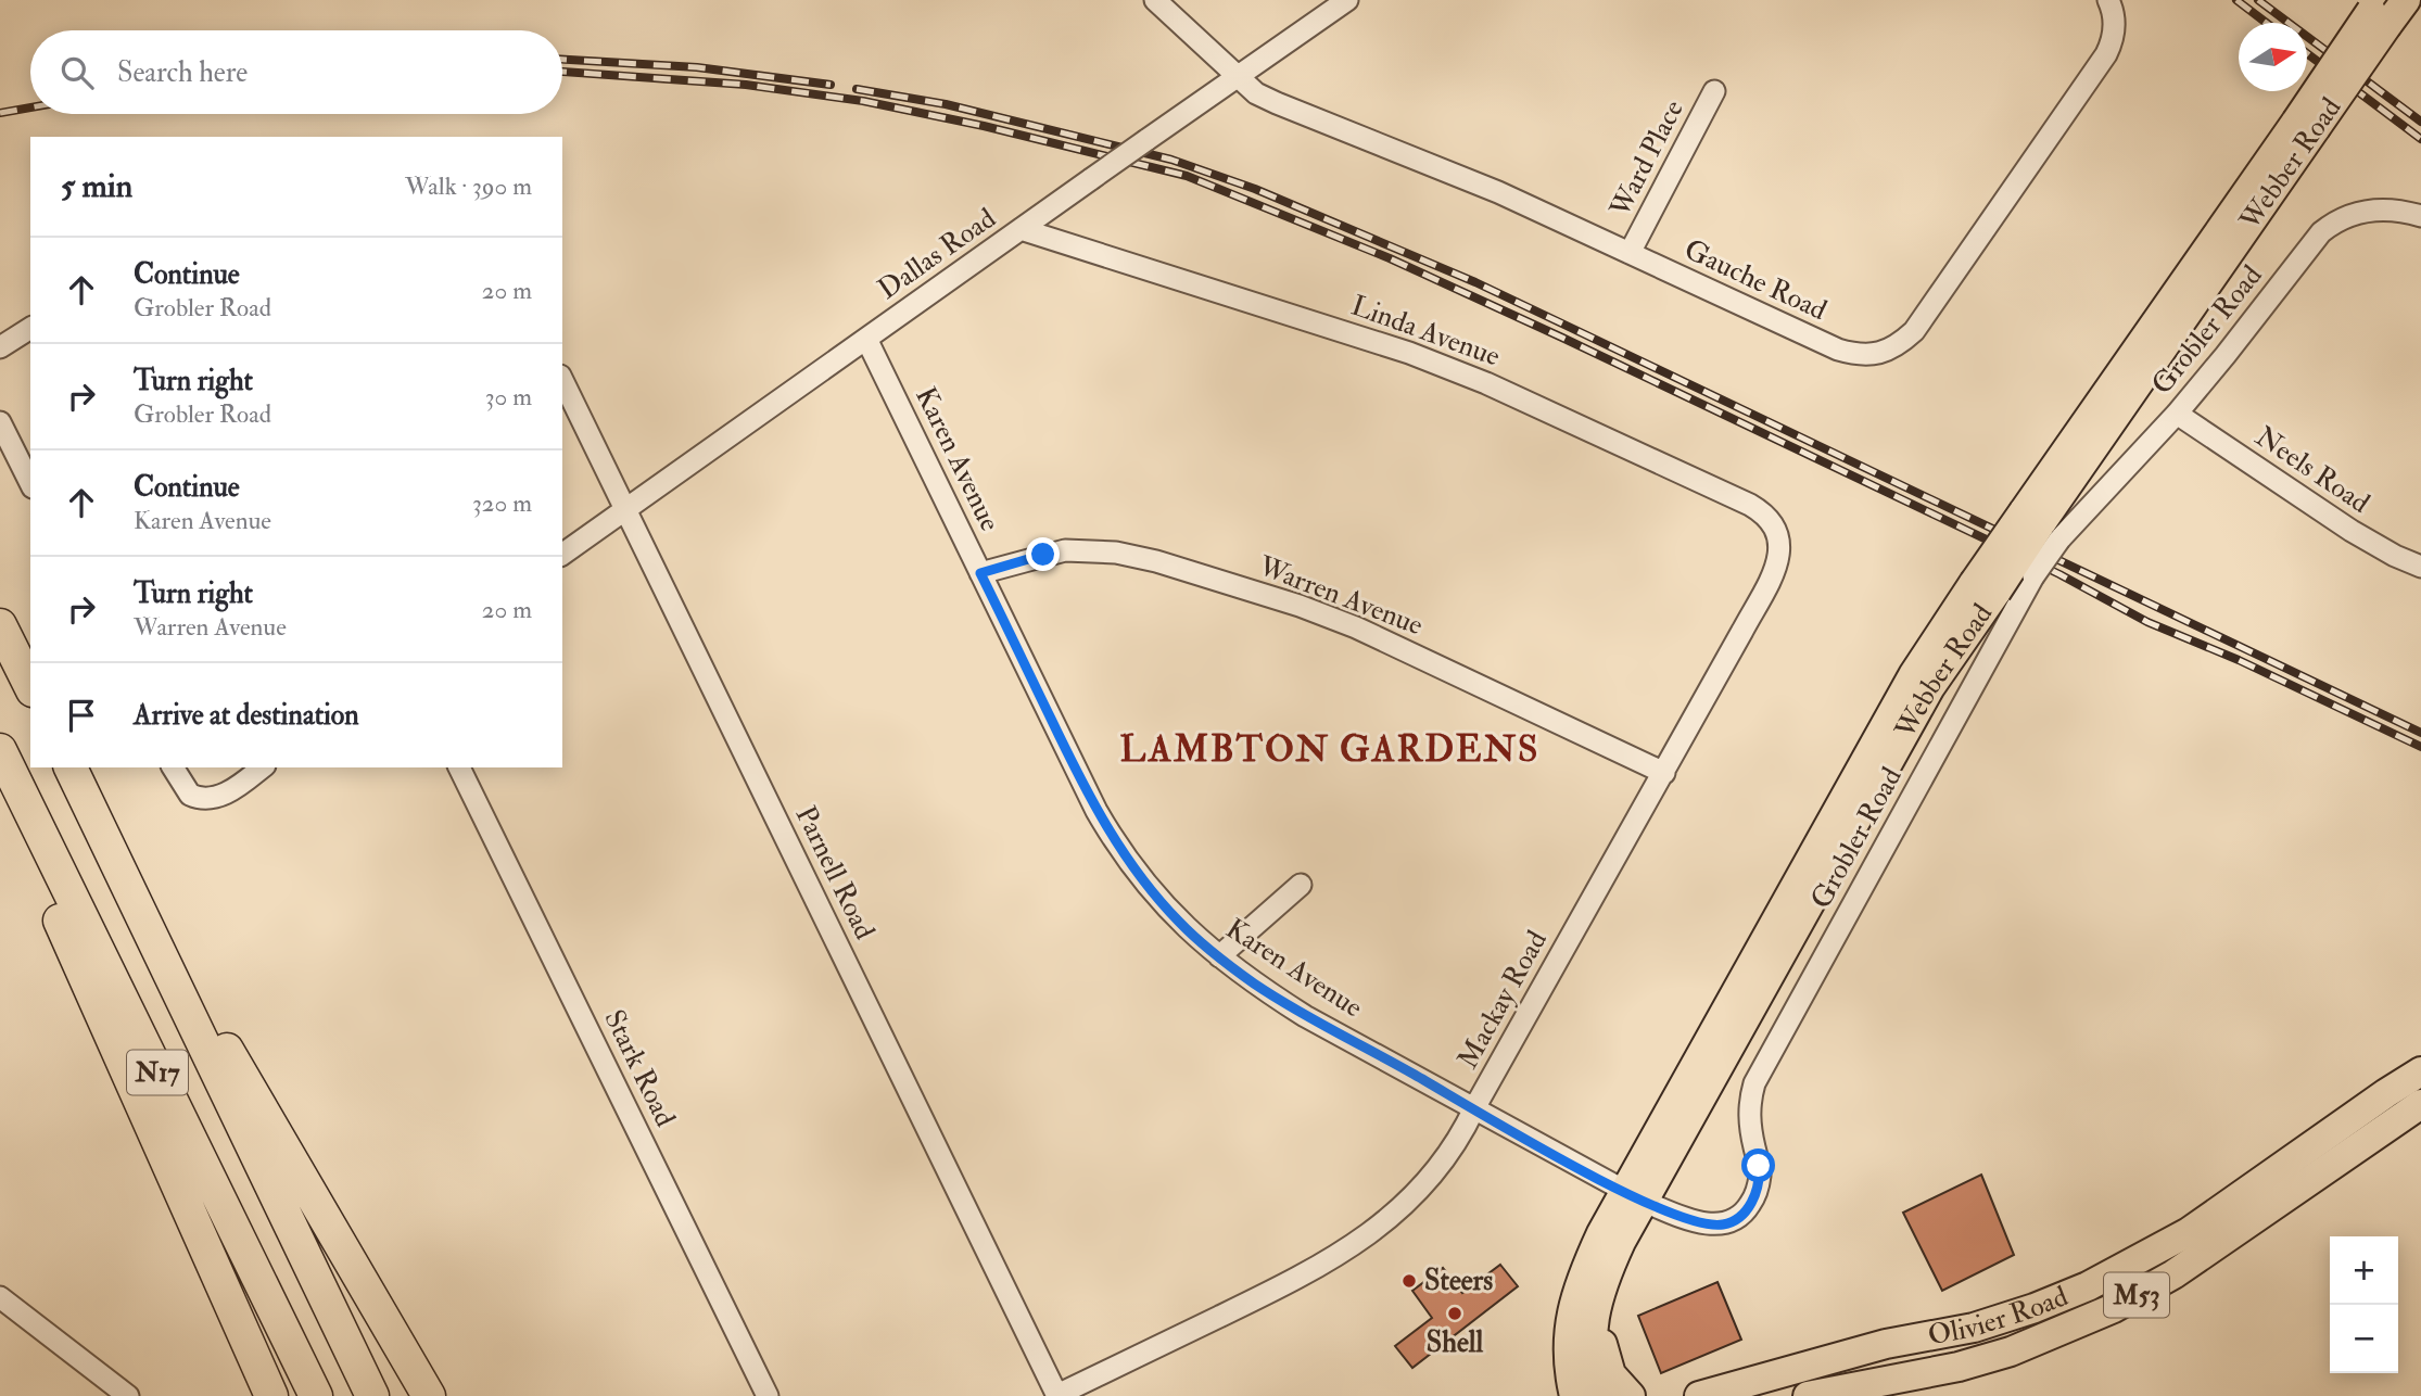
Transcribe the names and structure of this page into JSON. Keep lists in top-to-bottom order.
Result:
{
  "streets": {
    "highway": ["N17"],
    "main road": ["Webber Road", "M53", "Olivier Road"],
    "street": [
      "Ward Place",
      "Dallas Road",
      "Gauche Road",
      "Grobler Road",
      "Linda Avenue",
      "Karen Avenue",
      "Neels Road",
      "Warren Avenue",
      "Parnell Road",
      "Mackay Road",
      "Stark Road"
    ]
  },
  "crossings": [
    ["Ward Place", "Gauche Road"],
    ["Webber Road", "Grobler Road"],
    ["Webber Road", "Karen Avenue"],
    ["Dallas Road", "Gauche Road"],
    ["Dallas Road", "Linda Avenue"],
    ["Dallas Road", "Karen Avenue"],
    ["Dallas Road", "Parnell Road"],
    ["Grobler Road", "Karen Avenue"],
    ["Grobler Road", "Neels Road"],
    ["Linda Avenue", "Mackay Road"],
    ["Karen Avenue", "Warren Avenue"],
    ["Karen Avenue", "Mackay Road"],
    ["Warren Avenue", "Mackay Road"],
    ["Parnell Road", "Mackay Road"]
  ],
  "districts": ["LAMBTON GARDENS"],
  "places": ["Steers", "Shell"],
  "north": "right",
  "page": {
    "search": "Search here",
    "heading": ["5 min", "Walk · 390 m"],
    "list": [
      ["Continue", "Grobler Road", "20 m"],
      ["Turn right", "Grobler Road", "30 m"],
      ["Continue", "Karen Avenue", "320 m"],
      ["Turn right", "Warren Avenue", "20 m"],
      "Arrive at destination"
    ],
    "map_buttons": ["+", "−"]
  }
}
